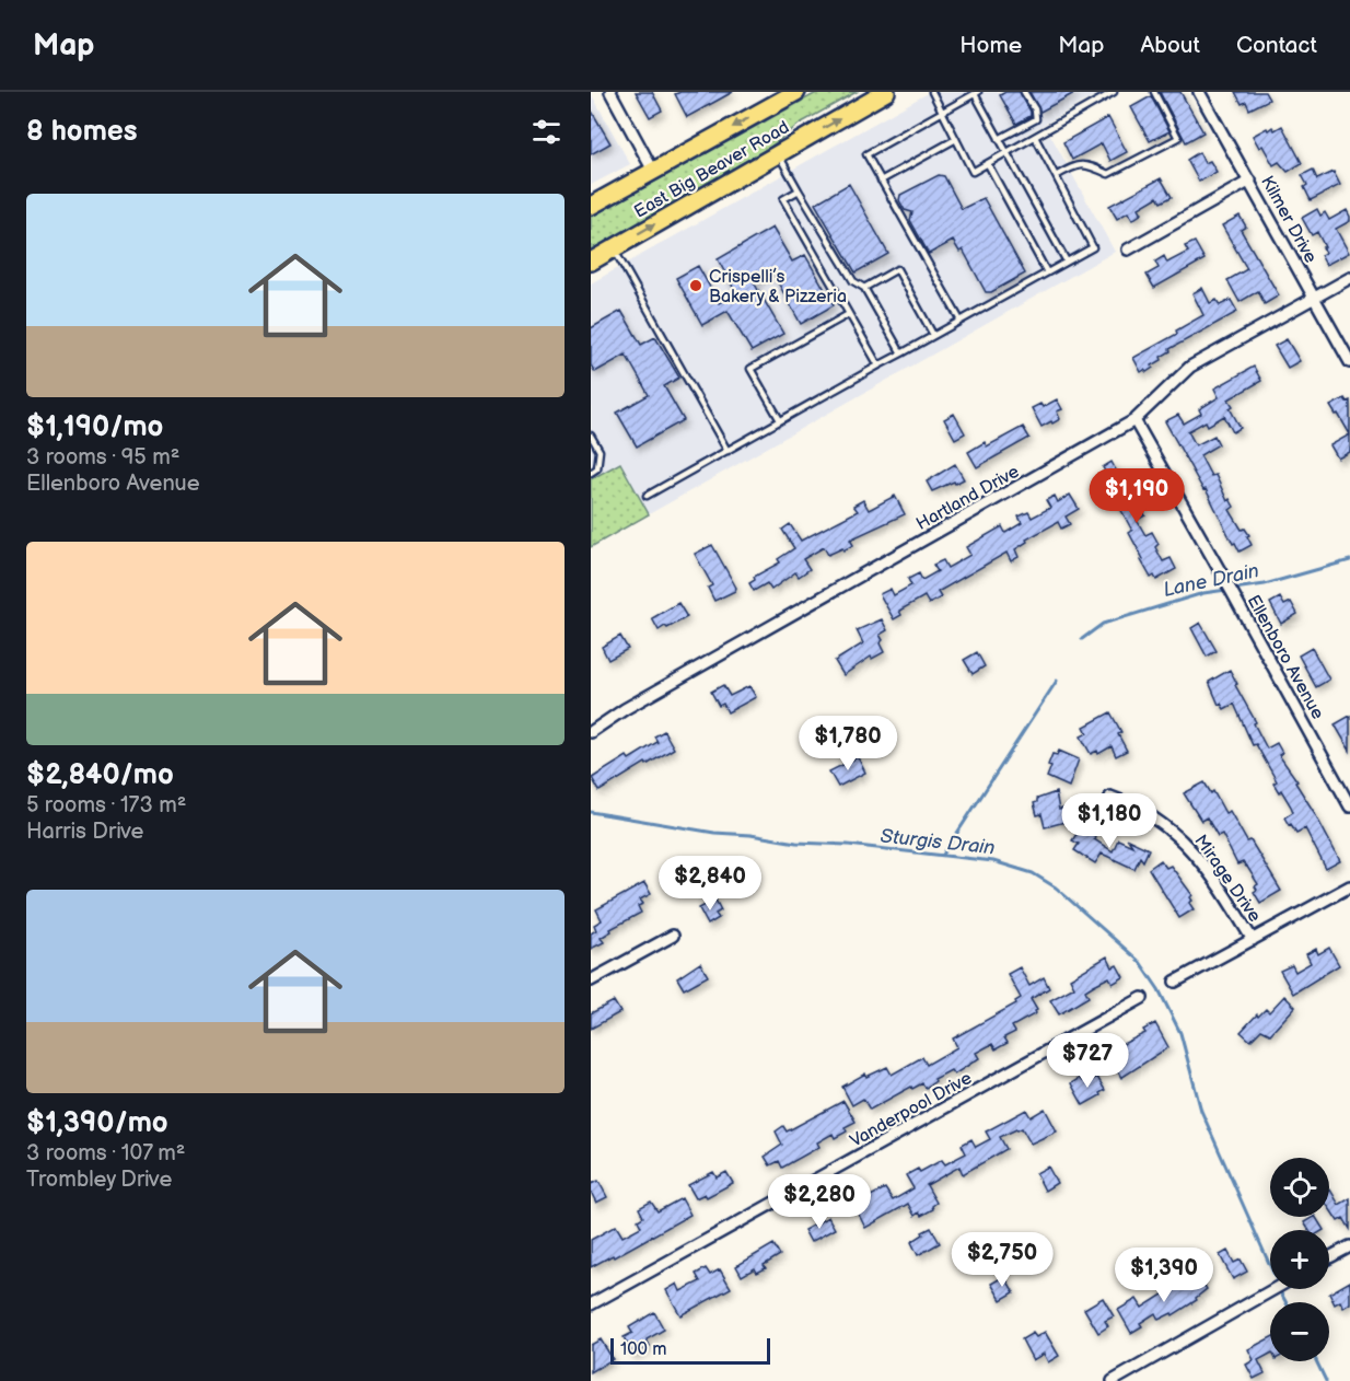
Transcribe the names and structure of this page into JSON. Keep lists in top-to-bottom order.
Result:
{
  "streets": {
    "main road": ["East Big Beaver Road"],
    "street": [
      "Kilmer Drive",
      "Hartland Drive",
      "Ellenboro Avenue",
      "Mirage Drive",
      "Vanderpool Drive"
    ]
  },
  "crossings": [
    ["Kilmer Drive", "Hartland Drive"],
    ["Hartland Drive", "Ellenboro Avenue"]
  ],
  "water": ["Lane Drain", "Sturgis Drain"],
  "places": ["Crispelli’s Bakery & Pizzeria"],
  "scale_bar": "100 m",
  "page": {
    "header": "Map",
    "nav": [
      "Home",
      "Map",
      "About",
      "Contact"
    ],
    "heading": "8 homes",
    "list": [
      {
        "name": "$1,190/mo",
        "note": "3 rooms · 95 m² · Ellenboro Avenue"
      },
      {
        "name": "$2,840/mo",
        "note": "5 rooms · 173 m² · Harris Drive"
      },
      {
        "name": "$1,390/mo",
        "note": "3 rooms · 107 m² · Trombley Drive"
      }
    ],
    "price": [
      "$1,190",
      "$1,780",
      "$1,180",
      "$2,840",
      "$727",
      "$2,280",
      "$2,750",
      "$1,390"
    ],
    "map_buttons": ["+", "−"],
    "scale": "100 m"
  }
}
